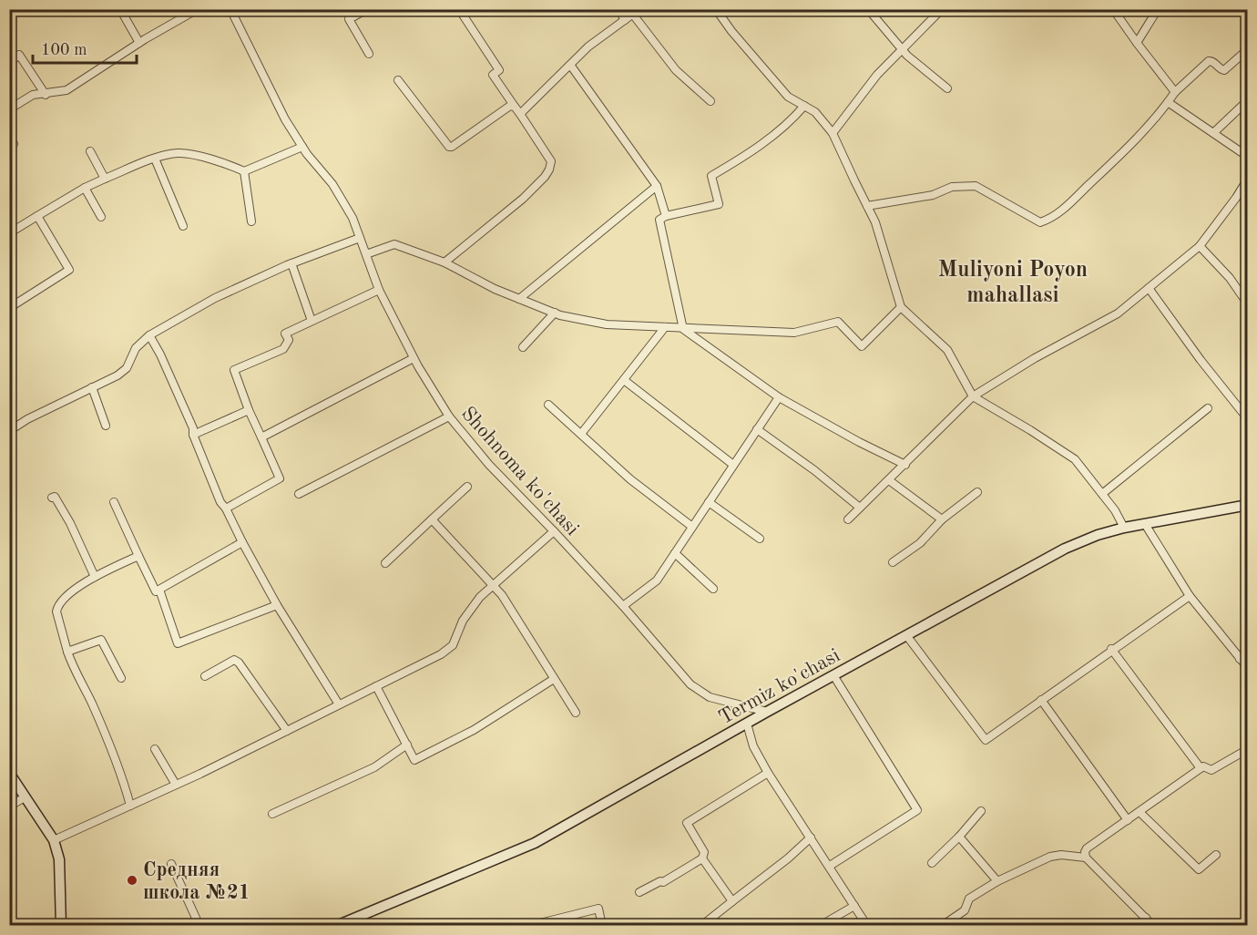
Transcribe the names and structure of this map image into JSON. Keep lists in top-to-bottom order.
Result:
{
  "streets": {
    "main road": ["Termiz ko'chasi"],
    "street": ["Shohnoma ko'chasi"]
  },
  "crossings": [
    ["Shohnoma ko'chasi", "Termiz ko'chasi"]
  ],
  "districts": ["Muliyoni Poyon mahallasi"],
  "places": ["Средняя школа №21"],
  "scale_bar": "100 m"
}
